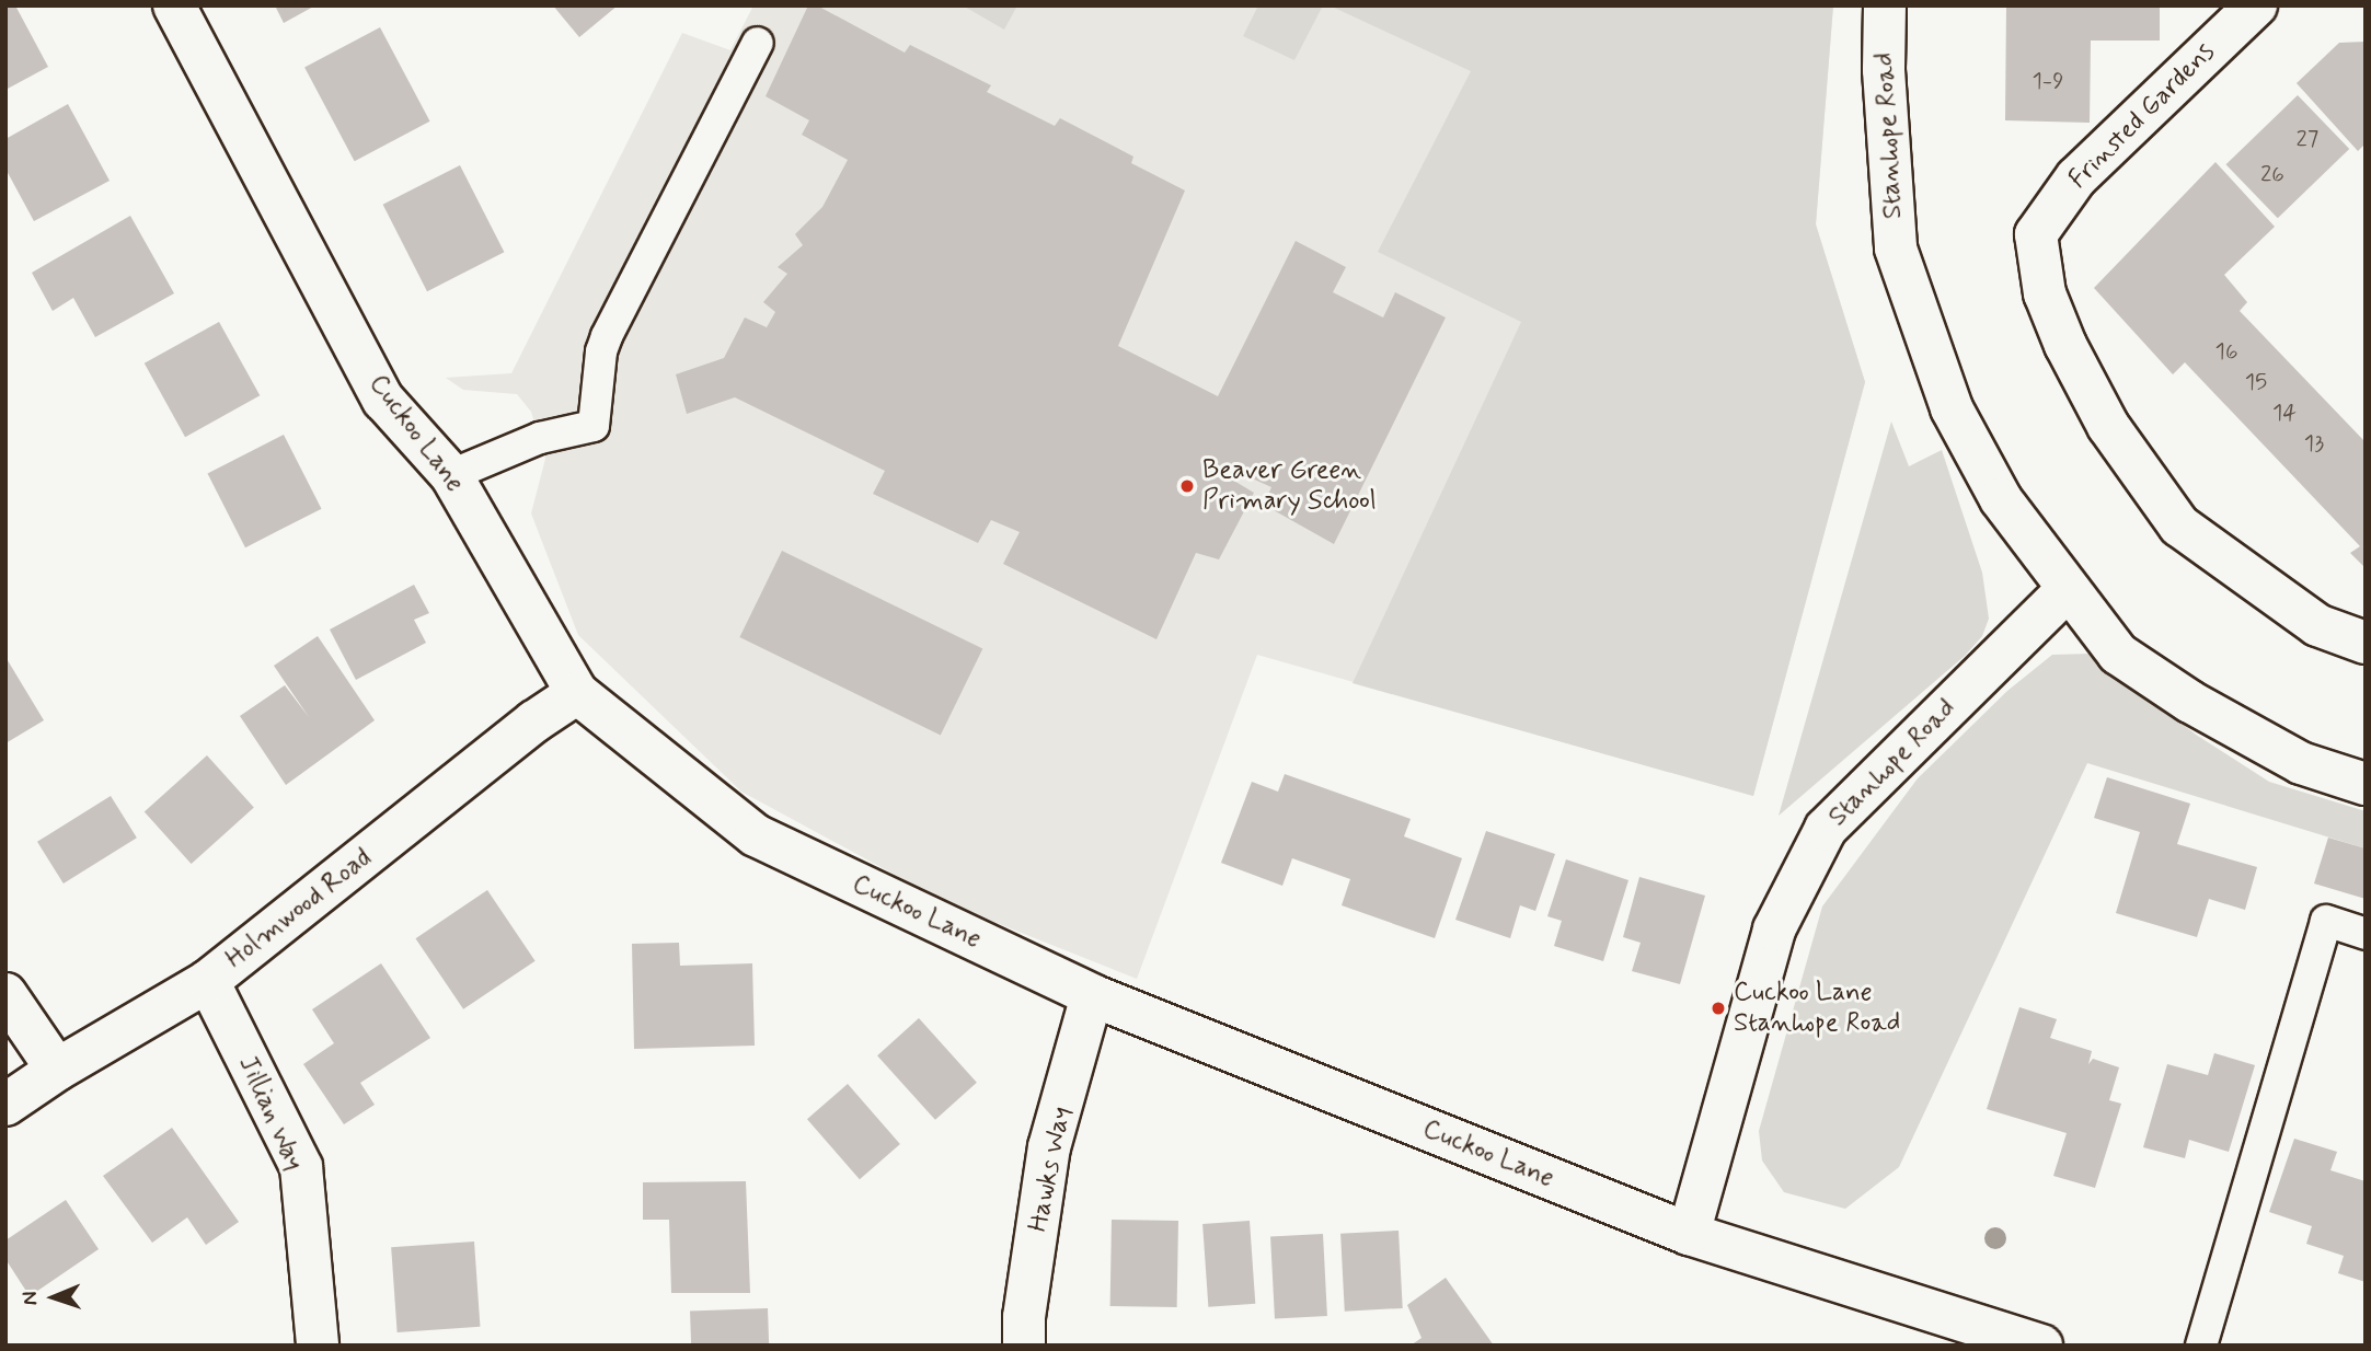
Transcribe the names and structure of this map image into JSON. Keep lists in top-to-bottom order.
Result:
{
  "streets": {
    "street": [
      "Frinsted Gardens",
      "Stanhope Road",
      "Cuckoo Lane",
      "Holmwood Road",
      "Jillian Way",
      "Hawks Way"
    ]
  },
  "crossings": [
    ["Stanhope Road", "Cuckoo Lane"],
    ["Cuckoo Lane", "Holmwood Road"],
    ["Cuckoo Lane", "Hawks Way"],
    ["Holmwood Road", "Jillian Way"]
  ],
  "places": ["Beaver Green Primary School", "Cuckoo Lane Stanhope Road"],
  "house_numbers": [
    "1-9",
    "27",
    "26",
    "16",
    "15",
    "14",
    "13"
  ],
  "north": "left"
}
